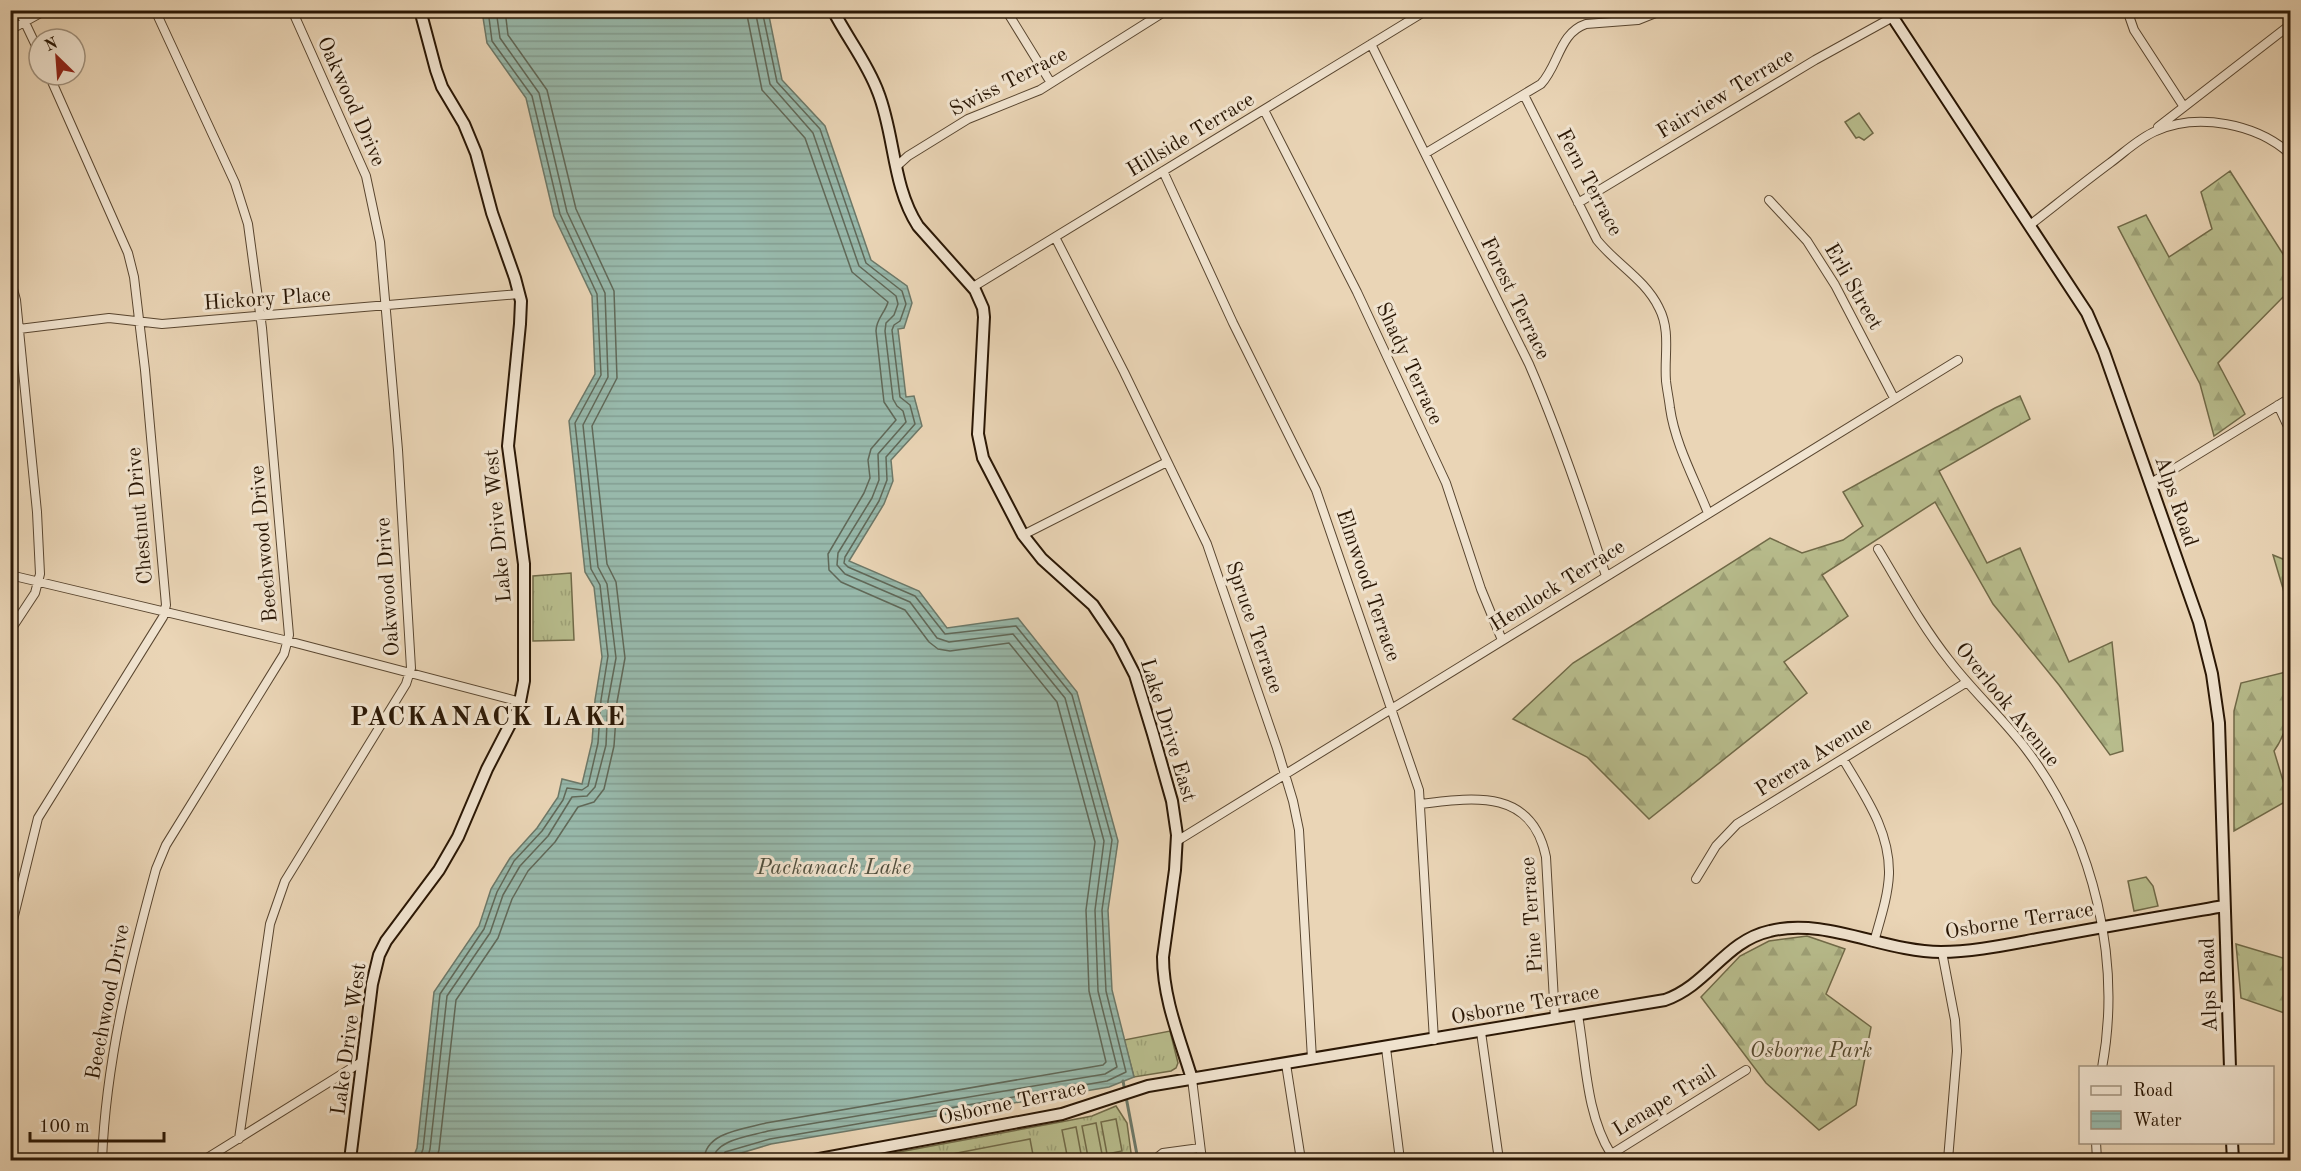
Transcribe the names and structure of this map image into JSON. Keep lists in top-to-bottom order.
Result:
{
  "streets": {
    "street": [
      "Swiss Terrace",
      "Fairview Terrace",
      "Oakwood Drive",
      "Hillside Terrace",
      "Fern Terrace",
      "Erli Street",
      "Hickory Place",
      "Forest Terrace",
      "Shady Terrace",
      "Alps Road",
      "Chestnut Drive",
      "Lake Drive West",
      "Beechwood Drive",
      "Elmwood Terrace",
      "Hemlock Terrace",
      "Spruce Terrace",
      "Overlook Avenue",
      "Lake Drive East",
      "Perera Avenue",
      "Pine Terrace",
      "Osborne Terrace",
      "Lenape Trail"
    ]
  },
  "crossings": [
    ["Swiss Terrace", "Lake Drive East"],
    ["Fairview Terrace", "Fern Terrace"],
    ["Fairview Terrace", "Alps Road"],
    ["Oakwood Drive", "Hickory Place"],
    ["Hillside Terrace", "Forest Terrace"],
    ["Hillside Terrace", "Shady Terrace"],
    ["Hillside Terrace", "Elmwood Terrace"],
    ["Hillside Terrace", "Spruce Terrace"],
    ["Hillside Terrace", "Lake Drive East"],
    ["Fern Terrace", "Hemlock Terrace"],
    ["Erli Street", "Hemlock Terrace"],
    ["Hickory Place", "Chestnut Drive"],
    ["Hickory Place", "Lake Drive West"],
    ["Hickory Place", "Beechwood Drive"],
    ["Forest Terrace", "Hemlock Terrace"],
    ["Shady Terrace", "Hemlock Terrace"],
    ["Alps Road", "Osborne Terrace"],
    ["Elmwood Terrace", "Hemlock Terrace"],
    ["Elmwood Terrace", "Pine Terrace"],
    ["Elmwood Terrace", "Osborne Terrace"],
    ["Hemlock Terrace", "Spruce Terrace"],
    ["Hemlock Terrace", "Lake Drive East"],
    ["Spruce Terrace", "Osborne Terrace"],
    ["Overlook Avenue", "Perera Avenue"],
    ["Overlook Avenue", "Osborne Terrace"],
    ["Lake Drive East", "Osborne Terrace"],
    ["Pine Terrace", "Osborne Terrace"]
  ],
  "districts": ["PACKANACK LAKE"],
  "water": ["Packanack Lake"],
  "parks": ["Osborne Park"],
  "legend": ["Road", "Water"],
  "scale_bar": "100 m",
  "north": "top left"
}
